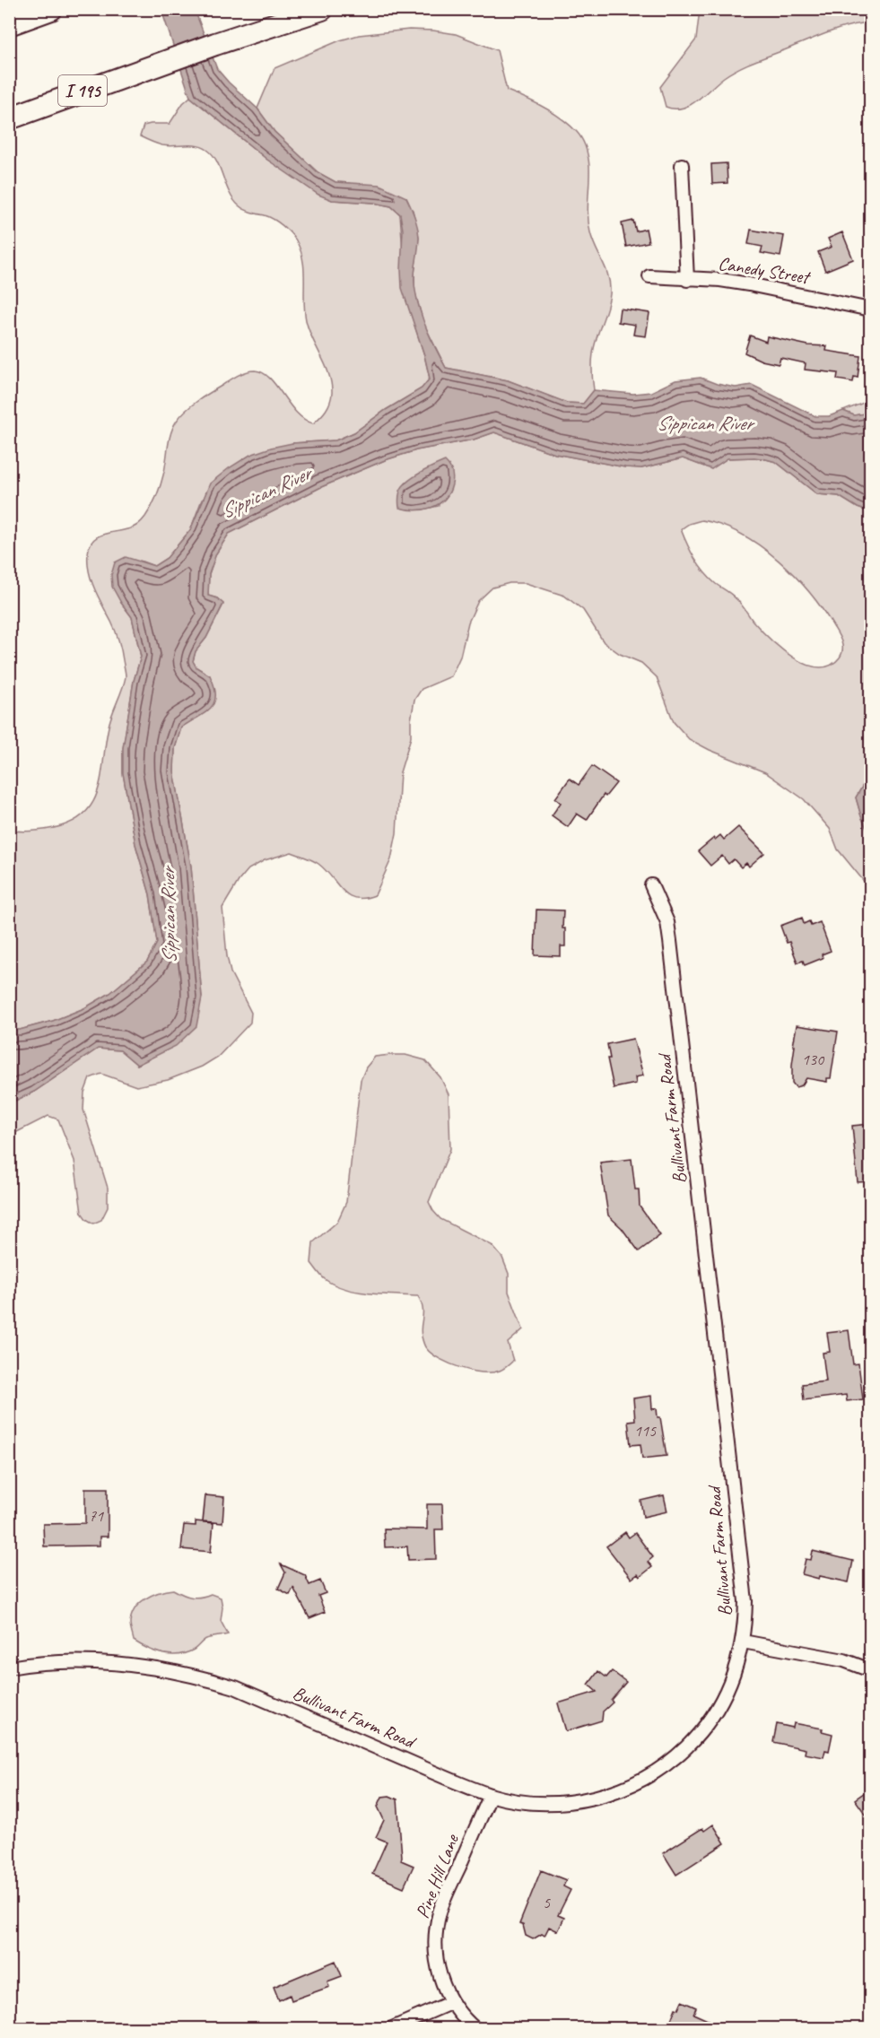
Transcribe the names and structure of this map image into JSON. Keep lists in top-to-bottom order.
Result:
{
  "streets": {
    "highway": ["I 195"],
    "street": ["Canedy Street", "Bullivant Farm Road", "Pine Hill Lane"]
  },
  "crossings": [
    ["Bullivant Farm Road", "Pine Hill Lane"]
  ],
  "water": ["Sippican River"],
  "house_numbers": [
    "130",
    "115",
    "71",
    "5"
  ]
}
